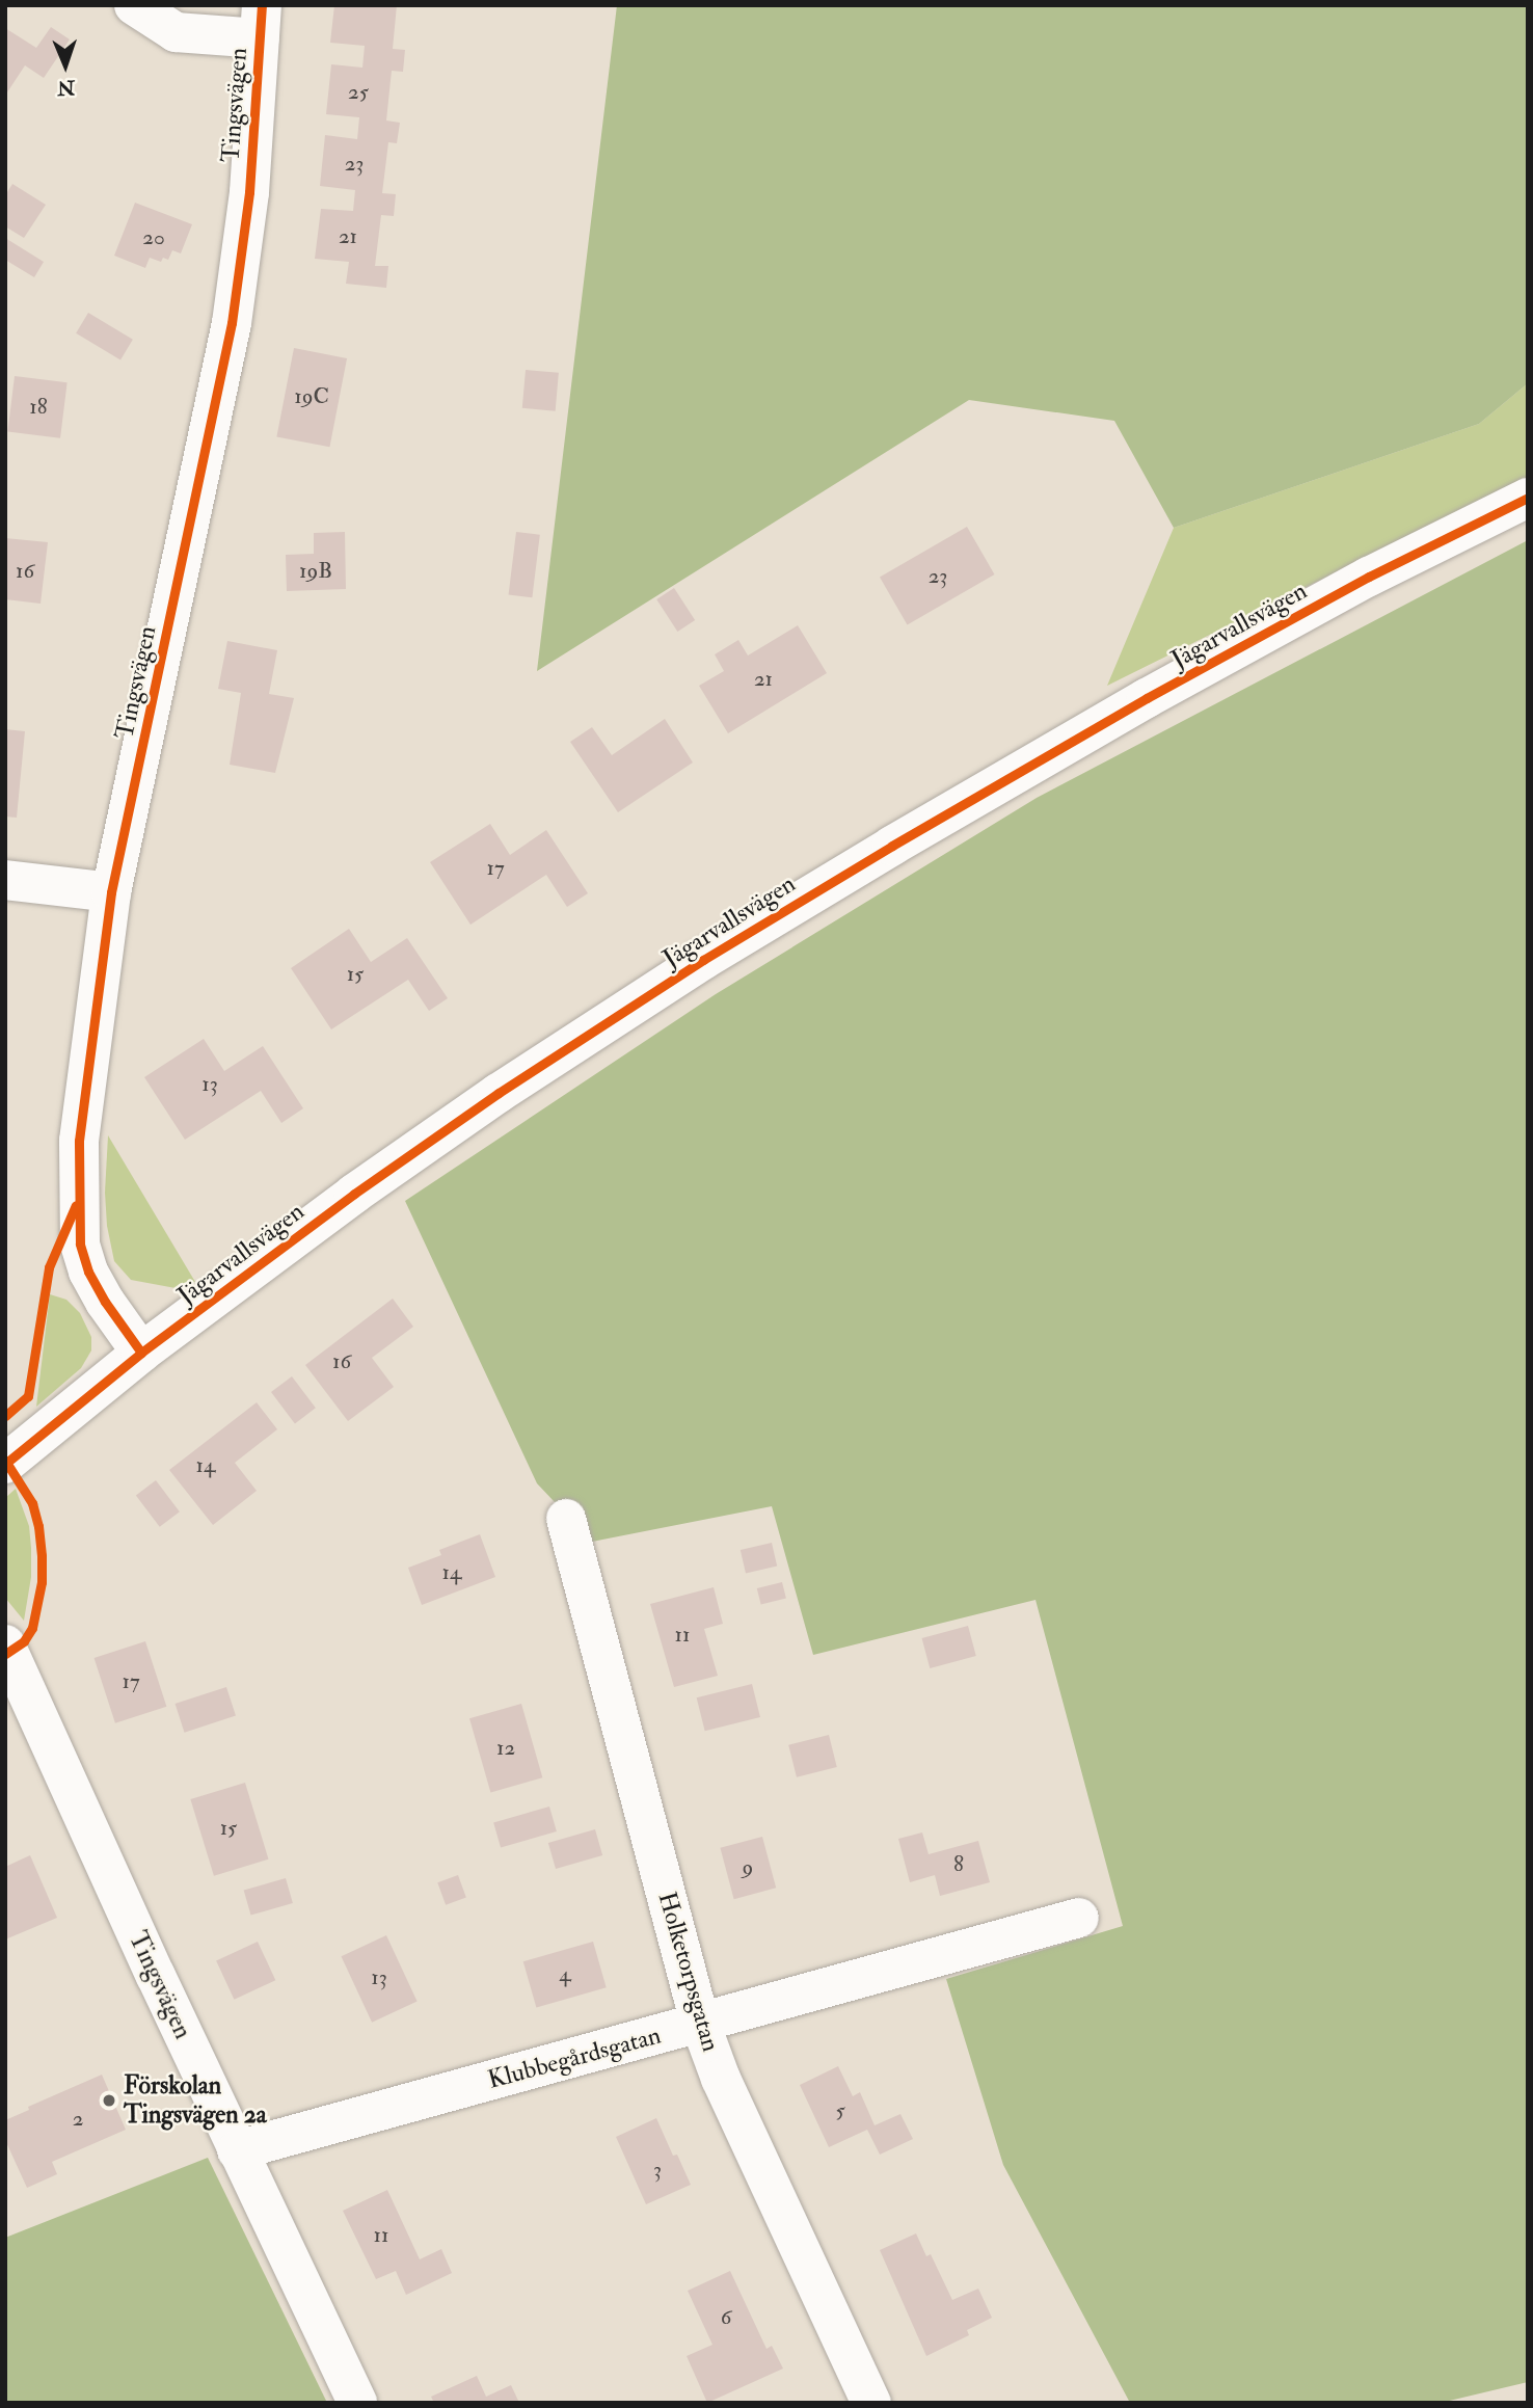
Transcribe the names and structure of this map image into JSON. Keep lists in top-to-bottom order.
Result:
{
  "streets": {
    "street": [
      "Tingsvägen",
      "Jägarvallsvägen",
      "Holketorpsgatan",
      "Klubbegårdsgatan"
    ]
  },
  "crossings": [
    ["Tingsvägen", "Jägarvallsvägen"],
    ["Tingsvägen", "Klubbegårdsgatan"],
    ["Holketorpsgatan", "Klubbegårdsgatan"]
  ],
  "places": ["Förskolan Tingsvägen 2a"],
  "house_numbers": [
    "25",
    "23",
    "21",
    "20",
    "19C",
    "18",
    "16",
    "19B",
    "23",
    "21",
    "17",
    "15",
    "13",
    "16",
    "14",
    "14",
    "11",
    "17",
    "12",
    "15",
    "8",
    "9",
    "4",
    "13",
    "5",
    "2",
    "3",
    "11",
    "6"
  ],
  "north": "bottom"
}
